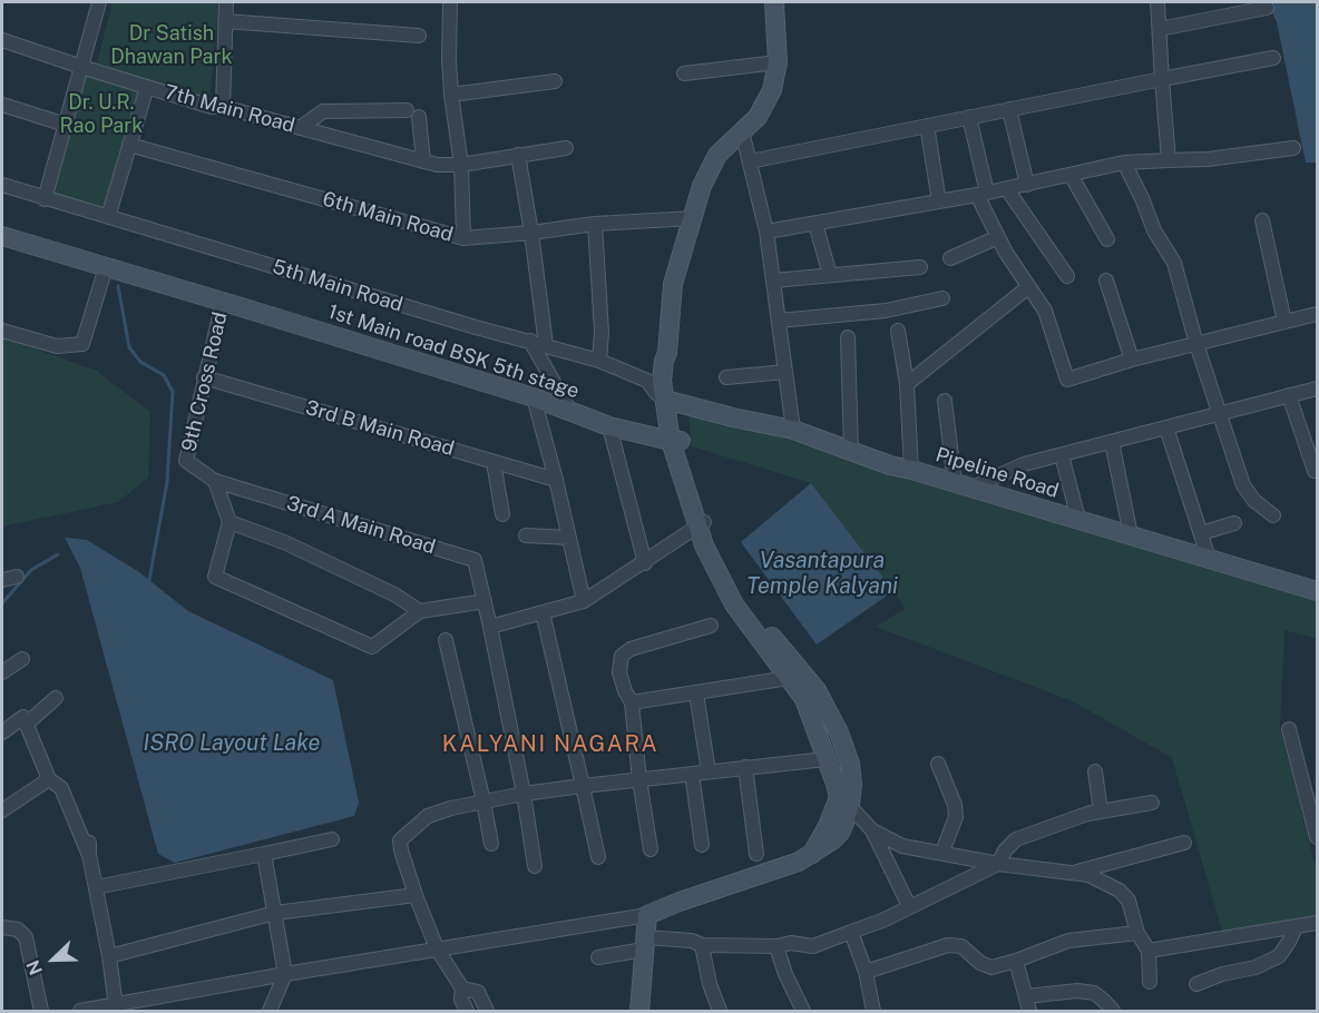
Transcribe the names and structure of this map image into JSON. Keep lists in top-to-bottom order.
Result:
{
  "streets": {
    "main road": ["1st Main road BSK 5th stage", "Pipeline Road"],
    "street": [
      "7th Main Road",
      "6th Main Road",
      "5th Main Road",
      "9th Cross Road",
      "3rd B Main Road",
      "3rd A Main Road"
    ]
  },
  "crossings": [
    ["5th Main Road", "Pipeline Road"],
    ["1st Main road BSK 5th stage", "9th Cross Road"],
    ["9th Cross Road", "3rd B Main Road"],
    ["9th Cross Road", "3rd A Main Road"]
  ],
  "districts": ["KALYANI NAGARA"],
  "water": ["Vasantapura Temple Kalyani", "ISRO Layout Lake"],
  "parks": ["Dr Satish Dhawan Park", "Dr. U.R. Rao Park"],
  "north": "bottom left"
}
